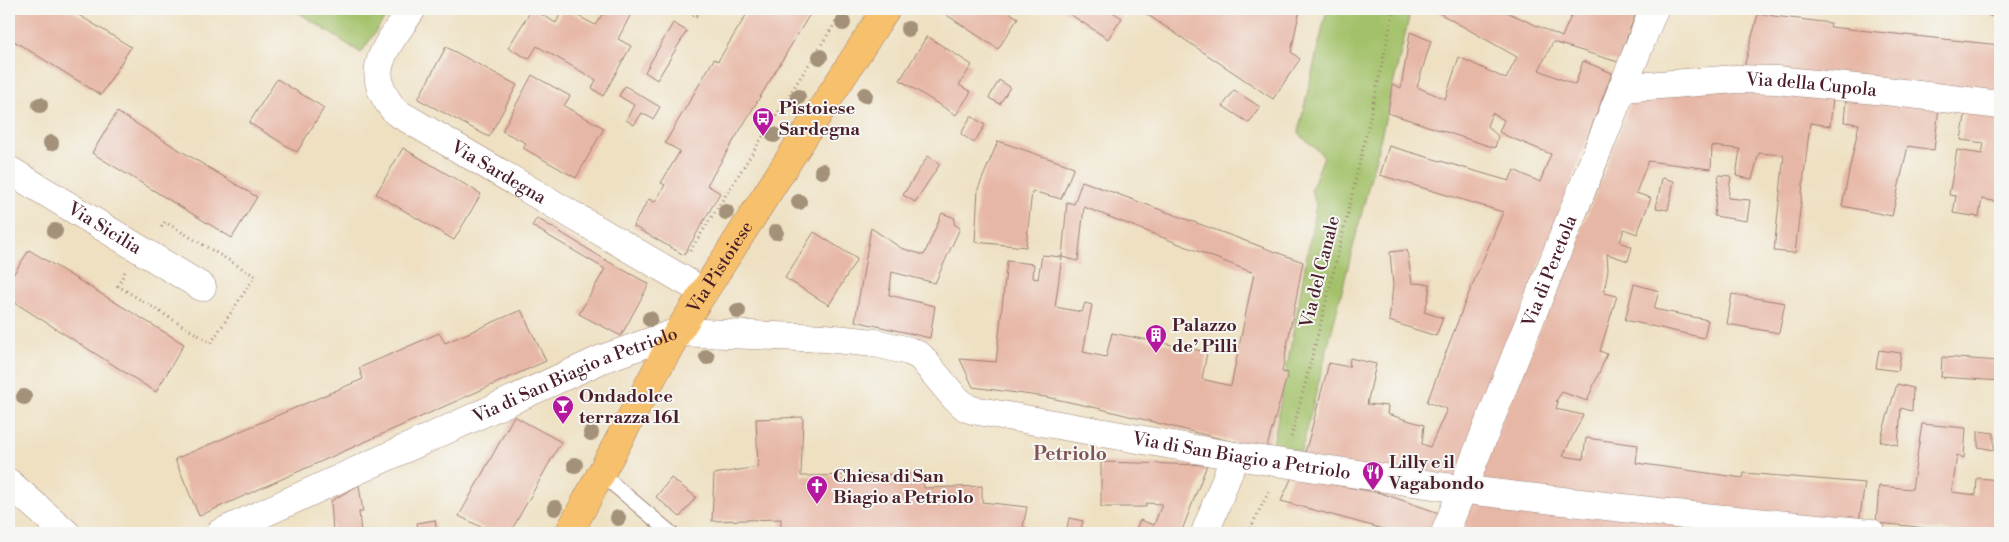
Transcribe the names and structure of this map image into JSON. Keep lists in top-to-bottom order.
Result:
{
  "streets": {
    "main road": ["Via Pistoiese"],
    "street": [
      "Via della Cupola",
      "Via Sardegna",
      "Via Sicilia",
      "Via di Peretola",
      "Via di San Biagio a Petriolo"
    ],
    "path": ["Via del Canale"]
  },
  "crossings": [
    ["Via della Cupola", "Via di Peretola"],
    ["Via Sardegna", "Via Pistoiese"],
    ["Via Pistoiese", "Via di San Biagio a Petriolo"],
    ["Via di Peretola", "Via di San Biagio a Petriolo"],
    ["Via del Canale", "Via di San Biagio a Petriolo"]
  ],
  "districts": ["Petriolo"],
  "places": {
    "bus stop": ["Pistoiese Sardegna"],
    "building": ["Palazzo de’ Pilli"],
    "bar": ["Ondadolce terrazza 161"],
    "restaurant": ["Lilly e il Vagabondo"],
    "church": ["Chiesa di San Biagio a Petriolo"]
  }
}
